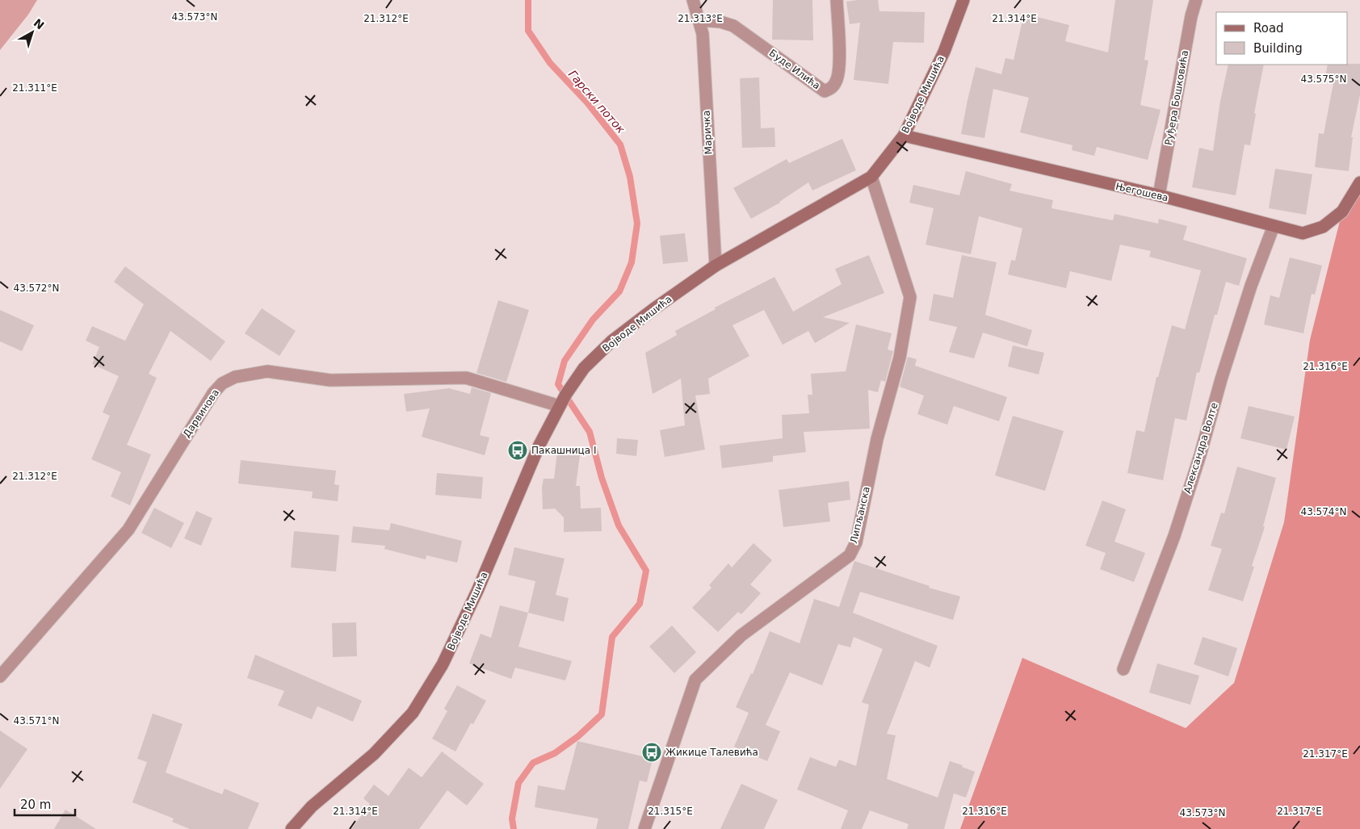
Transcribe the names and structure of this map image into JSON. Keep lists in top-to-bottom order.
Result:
{
  "streets": {
    "street": [
      "Буде Илића",
      "Војводе Мишића",
      "Руђера Бошковића",
      "Маричка",
      "Његошева",
      "Дарвинова",
      "Александра Волте",
      "Липљанска"
    ]
  },
  "crossings": [
    ["Буде Илића", "Маричка"],
    ["Војводе Мишића", "Маричка"],
    ["Војводе Мишића", "Његошева"],
    ["Војводе Мишића", "Дарвинова"],
    ["Војводе Мишића", "Липљанска"],
    ["Руђера Бошковића", "Његошева"],
    ["Његошева", "Александра Волте"]
  ],
  "water": ["Гарски поток"],
  "places": {
    "bus stop": ["Пакашница I", "Жикице Талевића"]
  },
  "legend": ["Road", "Building"],
  "scale_bar": "20 m",
  "north": "top right",
  "coordinates": [
    "43.573°N",
    "21.312°E",
    "21.314°E",
    "21.313°E",
    "43.575°N",
    "21.311°E",
    "43.572°N",
    "21.316°E",
    "43.574°N",
    "43.571°N",
    "21.317°E",
    "21.315°E"
  ]
}
